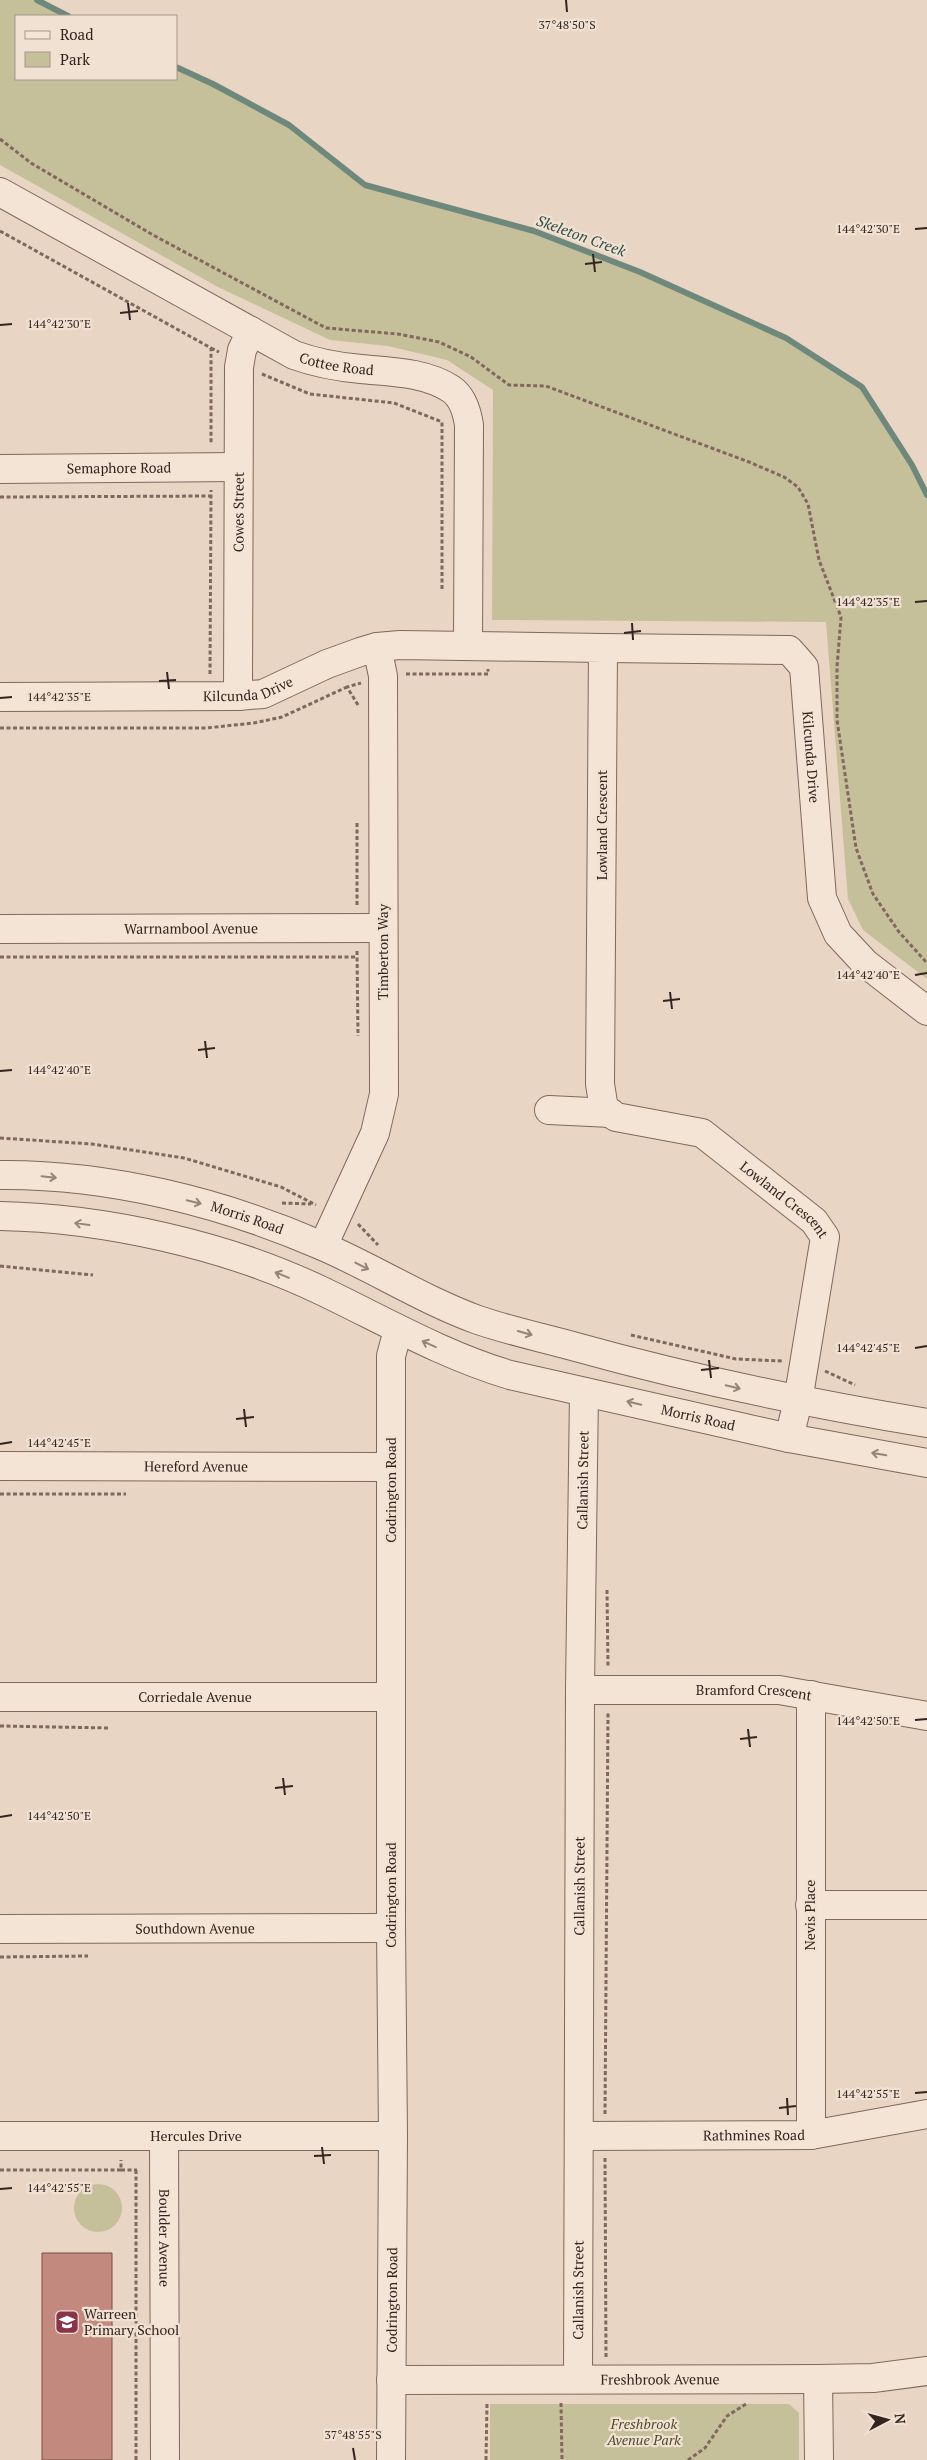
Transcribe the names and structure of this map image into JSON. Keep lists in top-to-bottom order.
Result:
{
  "streets": {
    "street": [
      "Cottee Road",
      "Semaphore Road",
      "Cowes Street",
      "Kilcunda Drive",
      "Lowland Crescent",
      "Warrnambool Avenue",
      "Timberton Way",
      "Morris Road",
      "Hereford Avenue",
      "Callanish Street",
      "Codrington Road",
      "Bramford Crescent",
      "Corriedale Avenue",
      "Nevis Place",
      "Southdown Avenue",
      "Rathmines Road",
      "Hercules Drive",
      "Boulder Avenue",
      "Freshbrook Avenue"
    ]
  },
  "crossings": [
    ["Cottee Road", "Cowes Street"],
    ["Cottee Road", "Kilcunda Drive"],
    ["Semaphore Road", "Cowes Street"],
    ["Cowes Street", "Kilcunda Drive"],
    ["Kilcunda Drive", "Lowland Crescent"],
    ["Kilcunda Drive", "Timberton Way"],
    ["Lowland Crescent", "Morris Road"],
    ["Warrnambool Avenue", "Timberton Way"],
    ["Timberton Way", "Morris Road"],
    ["Morris Road", "Callanish Street"],
    ["Morris Road", "Codrington Road"],
    ["Hereford Avenue", "Codrington Road"],
    ["Callanish Street", "Bramford Crescent"],
    ["Callanish Street", "Rathmines Road"],
    ["Callanish Street", "Freshbrook Avenue"],
    ["Codrington Road", "Corriedale Avenue"],
    ["Codrington Road", "Southdown Avenue"],
    ["Codrington Road", "Hercules Drive"],
    ["Codrington Road", "Freshbrook Avenue"],
    ["Bramford Crescent", "Nevis Place"],
    ["Nevis Place", "Rathmines Road"],
    ["Hercules Drive", "Boulder Avenue"]
  ],
  "water": ["Skeleton Creek"],
  "parks": ["Freshbrook Avenue Park"],
  "places": {
    "school or university": ["Warreen Primary School"]
  },
  "legend": ["Road", "Park"],
  "north": "right",
  "coordinates": [
    "37°48'50\"S",
    "144°42'30\"E",
    "144°42'35\"E",
    "144°42'40\"E",
    "144°42'45\"E",
    "144°42'50\"E",
    "144°42'55\"E",
    "37°48'55\"S"
  ]
}
